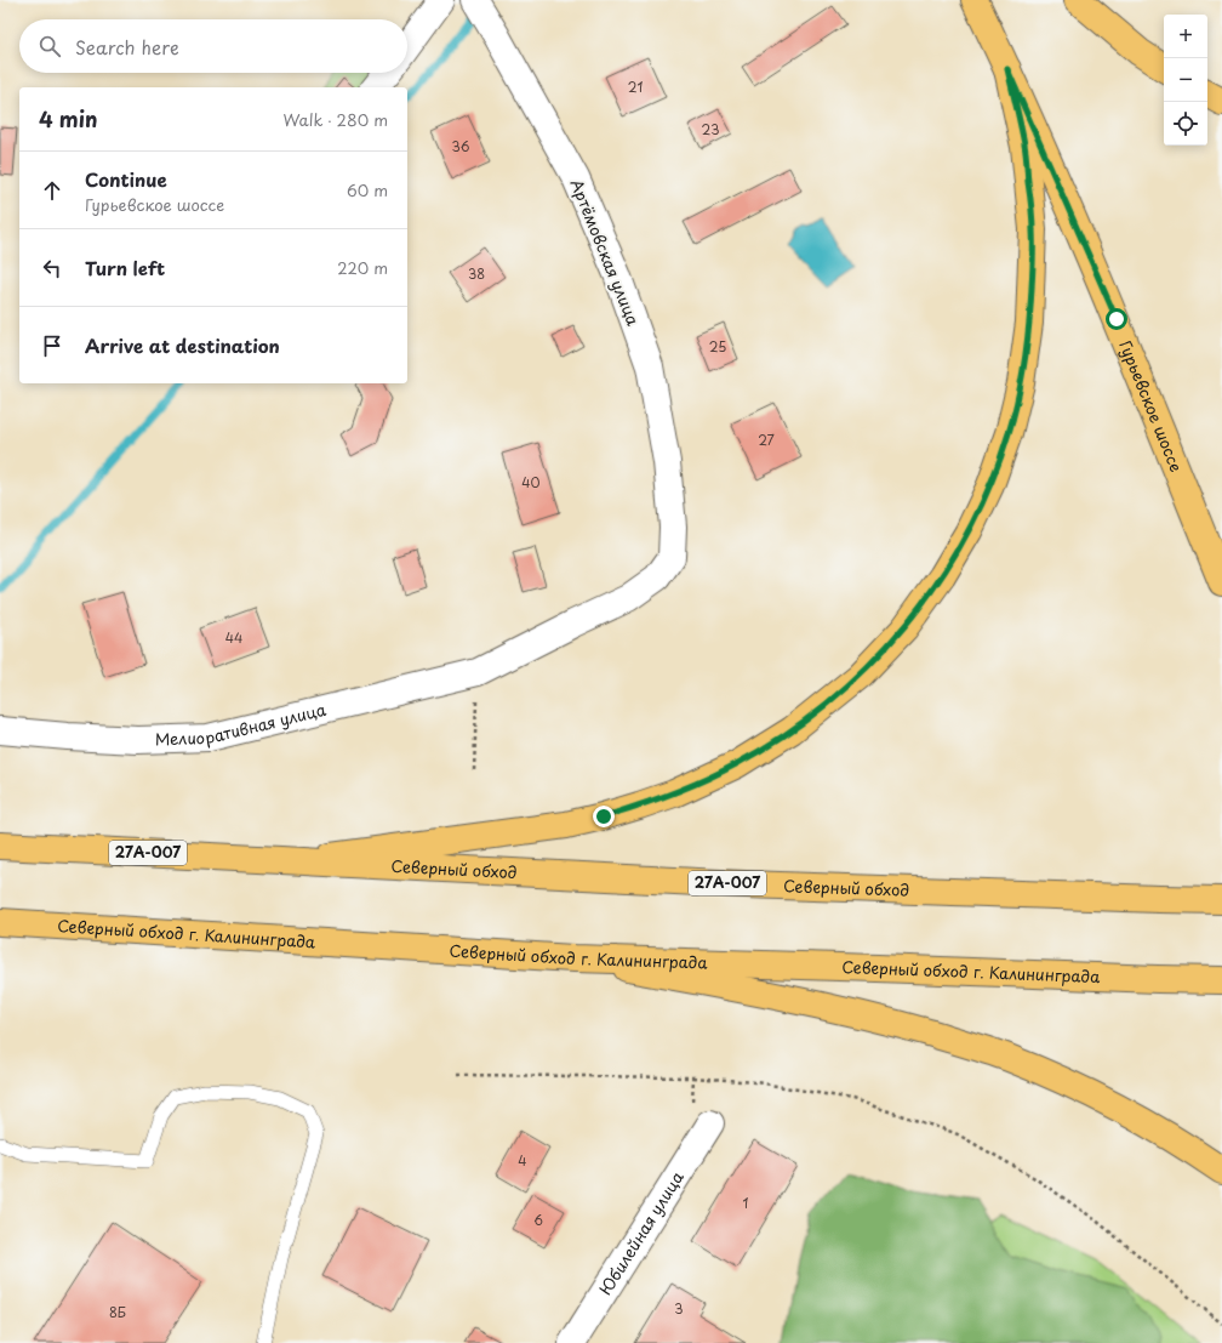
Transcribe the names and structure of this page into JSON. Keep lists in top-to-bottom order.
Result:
{
  "streets": {
    "main road": [
      "Гурьевское шоссе",
      "27А-007",
      "Северный обход",
      "Северный обход г. Калининграда"
    ],
    "street": ["Артёмовская улица", "Мелиоративная улица", "Юбилейная улица"]
  },
  "crossings": [
    ["Артёмовская улица", "Мелиоративная улица"],
    ["27А-007", "Северный обход"]
  ],
  "house_numbers": [
    "21",
    "23",
    "36",
    "38",
    "25",
    "27",
    "40",
    "44",
    "4",
    "1",
    "6",
    "3",
    "8Б"
  ],
  "page": {
    "map_buttons": ["+", "−"],
    "search": "Search here",
    "heading": ["4 min", "Walk · 280 m"],
    "list": [
      ["Continue", "Гурьевское шоссе", "60 m"],
      ["Turn left", "220 m"],
      "Arrive at destination"
    ]
  }
}
